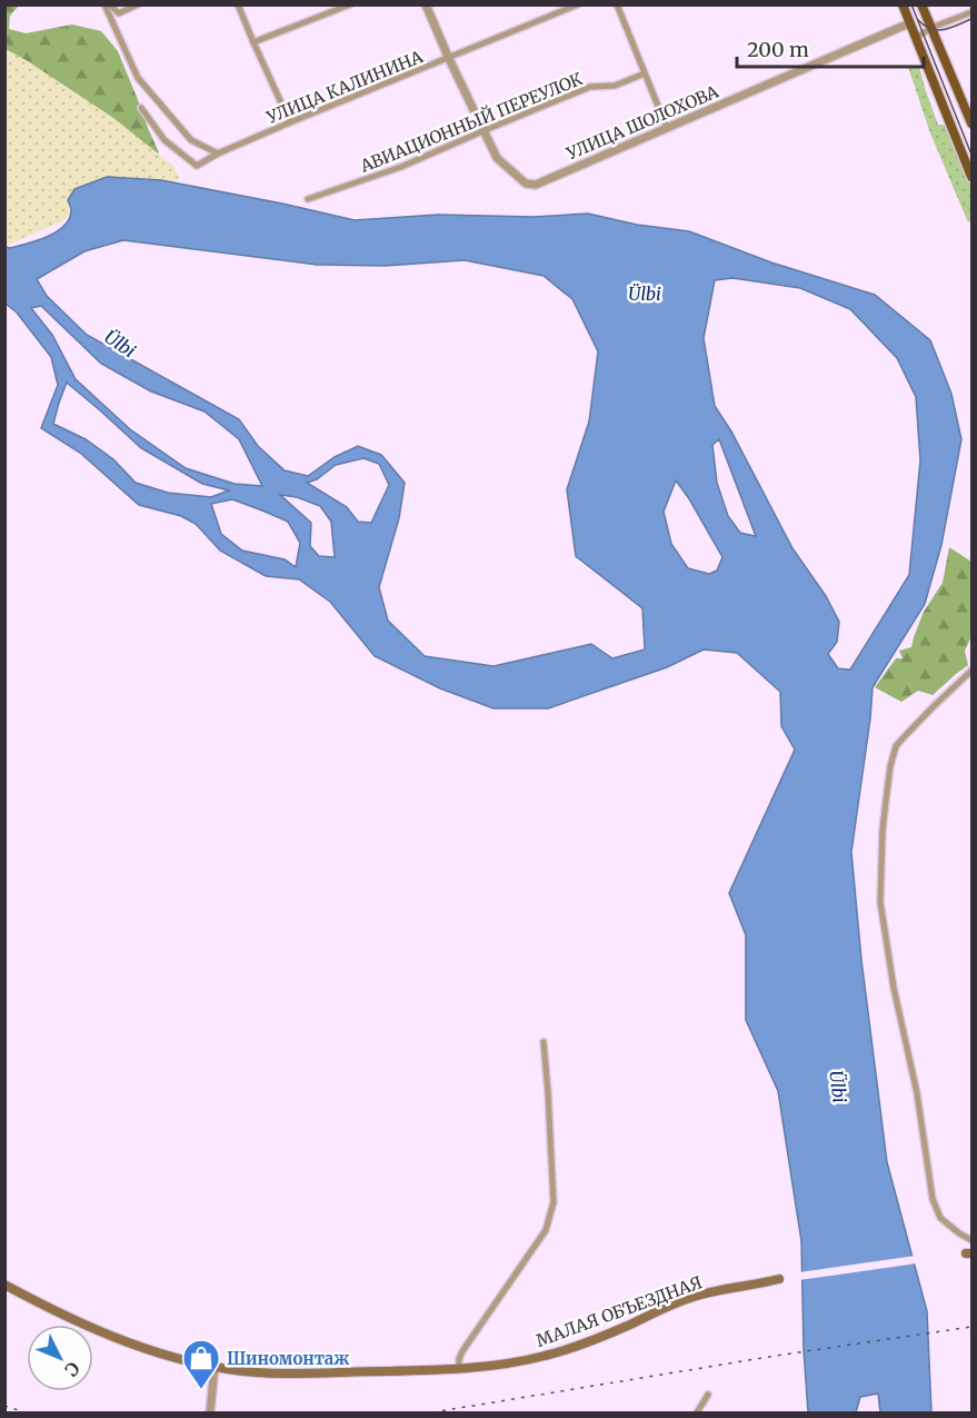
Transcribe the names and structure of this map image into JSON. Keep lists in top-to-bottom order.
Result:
{
  "streets": {
    "main road": ["МАЛАЯ ОБЪЕЗДНАЯ"],
    "street": ["УЛИЦА КАЛИНИНА", "АВИАЦИОННЫЙ ПЕРЕУЛОК", "УЛИЦА ШОЛОХОВА"]
  },
  "crossings": [
    ["АВИАЦИОННЫЙ ПЕРЕУЛОК", "УЛИЦА ШОЛОХОВА"]
  ],
  "water": ["Ülbi"],
  "places": {
    "shop": ["Шиномонтаж"]
  },
  "scale_bar": "200 m",
  "north": "bottom right"
}
